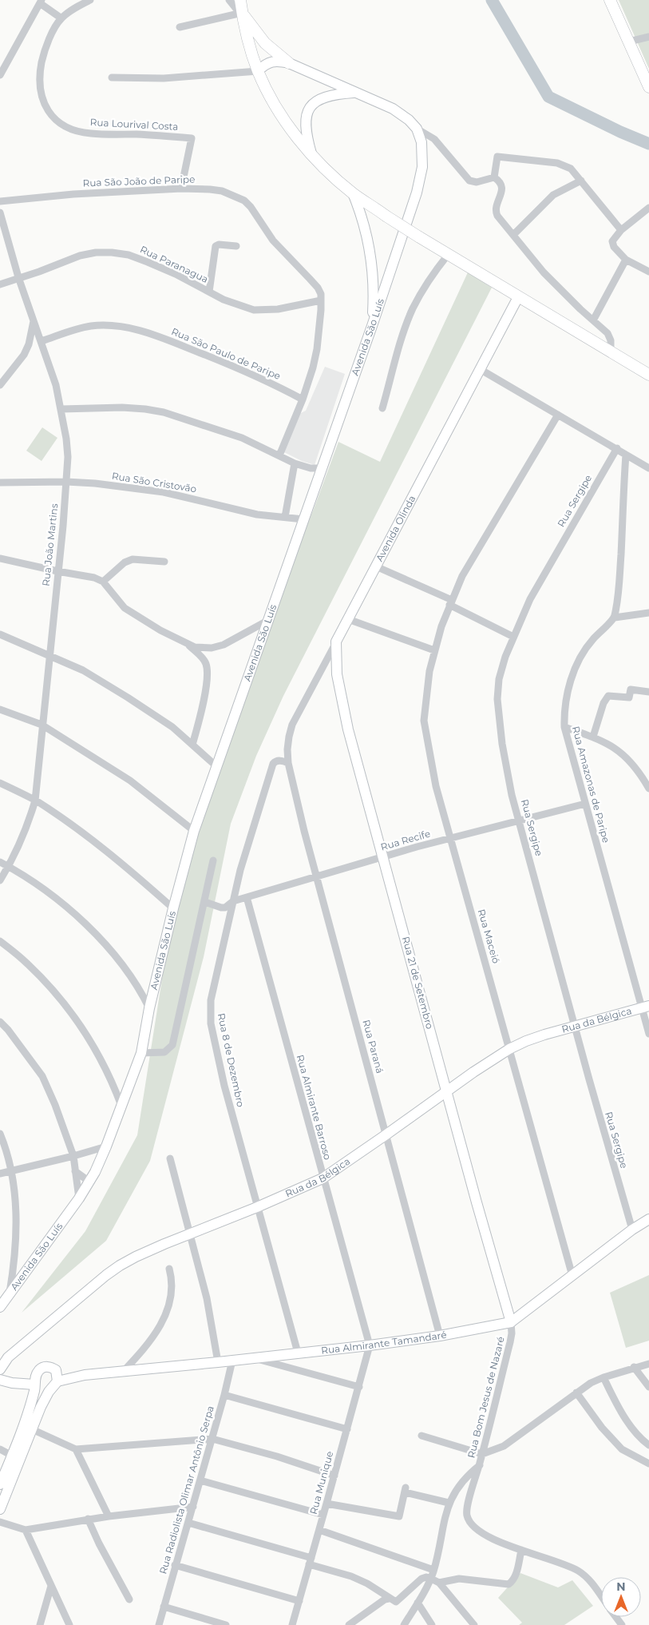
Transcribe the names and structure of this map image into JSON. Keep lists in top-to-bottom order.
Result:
{
  "streets": {
    "main road": [
      "Avenida São Luís",
      "Avenida Olinda",
      "Rua 21 de Setembro",
      "Rua da Bélgica",
      "Rua Almirante Tamandaré"
    ],
    "street": [
      "Rua Lourival Costa",
      "Rua São João de Paripe",
      "Rua Paranagua",
      "Rua São Paulo de Paripe",
      "Rua São Cristovão",
      "Rua Sergipe",
      "Rua João Martins",
      "Rua Amazonas de Paripe",
      "Rua Recife",
      "Rua Maceió",
      "Rua Paraná",
      "Rua 8 de Dezembro",
      "Rua Almirante Barroso",
      "Rua Bom Jesus de Nazaré",
      "Rua Munique",
      "Rua Radiolista Olimar Antônio Serpa"
    ]
  },
  "crossings": [
    ["Rua Lourival Costa", "Rua São João de Paripe"],
    ["Rua São João de Paripe", "Rua Paranagua"],
    ["Rua Paranagua", "Rua João Martins"],
    ["Avenida São Luís", "Rua São Cristovão"],
    ["Rua São Paulo de Paripe", "Rua João Martins"],
    ["Rua São Cristovão", "Rua João Martins"],
    ["Rua Sergipe", "Rua Recife"],
    ["Rua Sergipe", "Rua da Bélgica"],
    ["Rua Sergipe", "Rua Almirante Tamandaré"],
    ["Avenida Olinda", "Rua 21 de Setembro"],
    ["Avenida Olinda", "Rua Paraná"],
    ["Avenida Olinda", "Rua 8 de Dezembro"],
    ["Rua Amazonas de Paripe", "Rua Recife"],
    ["Rua Amazonas de Paripe", "Rua da Bélgica"],
    ["Rua Recife", "Rua Maceió"],
    ["Rua Recife", "Rua 21 de Setembro"],
    ["Rua Recife", "Rua Paraná"],
    ["Rua Recife", "Rua 8 de Dezembro"],
    ["Rua Recife", "Rua Almirante Barroso"],
    ["Rua Maceió", "Rua da Bélgica"],
    ["Rua Maceió", "Rua Almirante Tamandaré"],
    ["Rua 21 de Setembro", "Rua da Bélgica"],
    ["Rua 21 de Setembro", "Rua Almirante Tamandaré"],
    ["Rua 21 de Setembro", "Rua Bom Jesus de Nazaré"],
    ["Rua da Bélgica", "Rua Paraná"],
    ["Rua da Bélgica", "Rua 8 de Dezembro"],
    ["Rua da Bélgica", "Rua Almirante Barroso"],
    ["Rua Paraná", "Rua 8 de Dezembro"],
    ["Rua Paraná", "Rua Almirante Tamandaré"],
    ["Rua 8 de Dezembro", "Rua Almirante Tamandaré"],
    ["Rua Almirante Barroso", "Rua Almirante Tamandaré"],
    ["Rua Almirante Barroso", "Rua Munique"],
    ["Rua Almirante Tamandaré", "Rua Bom Jesus de Nazaré"],
    ["Rua Almirante Tamandaré", "Rua Munique"],
    ["Rua Almirante Tamandaré", "Rua Radiolista Olimar Antônio Serpa"]
  ],
  "north": "top"
}
